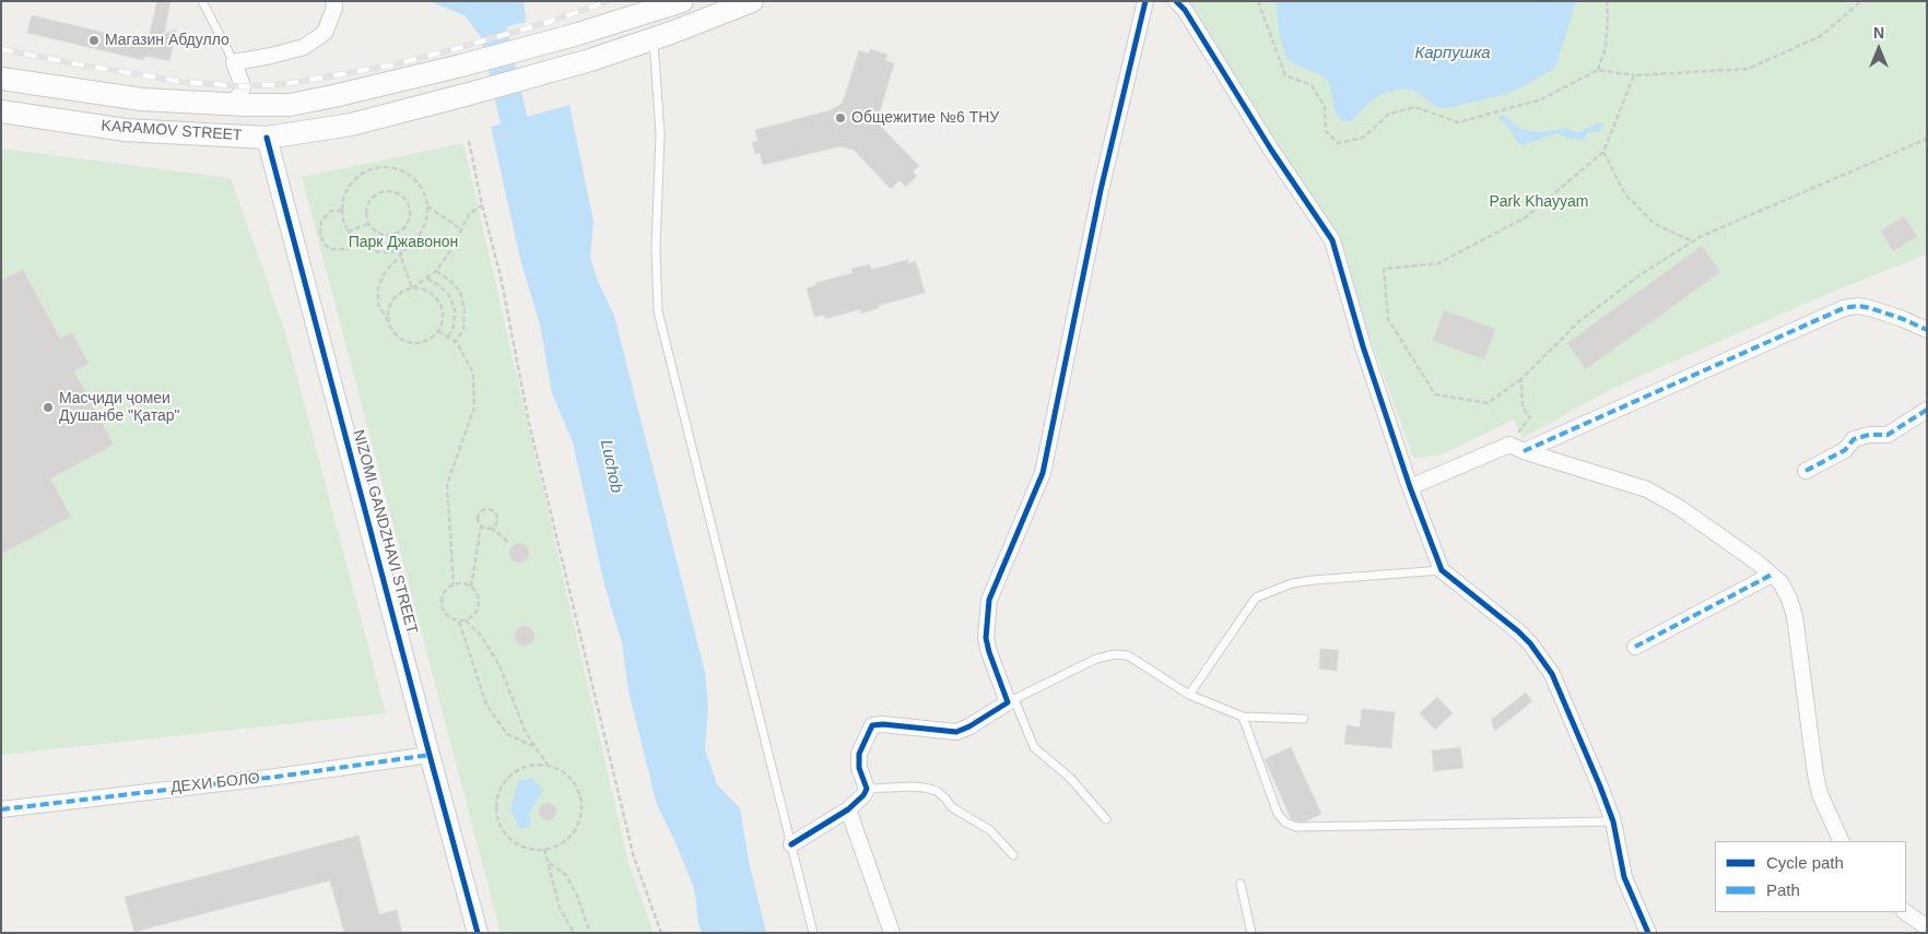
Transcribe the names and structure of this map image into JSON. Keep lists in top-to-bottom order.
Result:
{
  "streets": {
    "main road": ["KARAMOV STREET"],
    "street": ["NIZOMI GANDZHAVI STREET", "ДЕХИ БОЛО"]
  },
  "crossings": [
    ["KARAMOV STREET", "NIZOMI GANDZHAVI STREET"],
    ["NIZOMI GANDZHAVI STREET", "ДЕХИ БОЛО"]
  ],
  "water": ["Карпушка", "Luchob"],
  "parks": ["Park Khayyam", "Парк Джавонон"],
  "places": ["Магазин Абдулло", "Общежитие №6 ТНУ", "Масҷиди ҷомеи Душанбе \"Қатар\""],
  "legend": ["Cycle path", "Path"],
  "north": "top"
}
